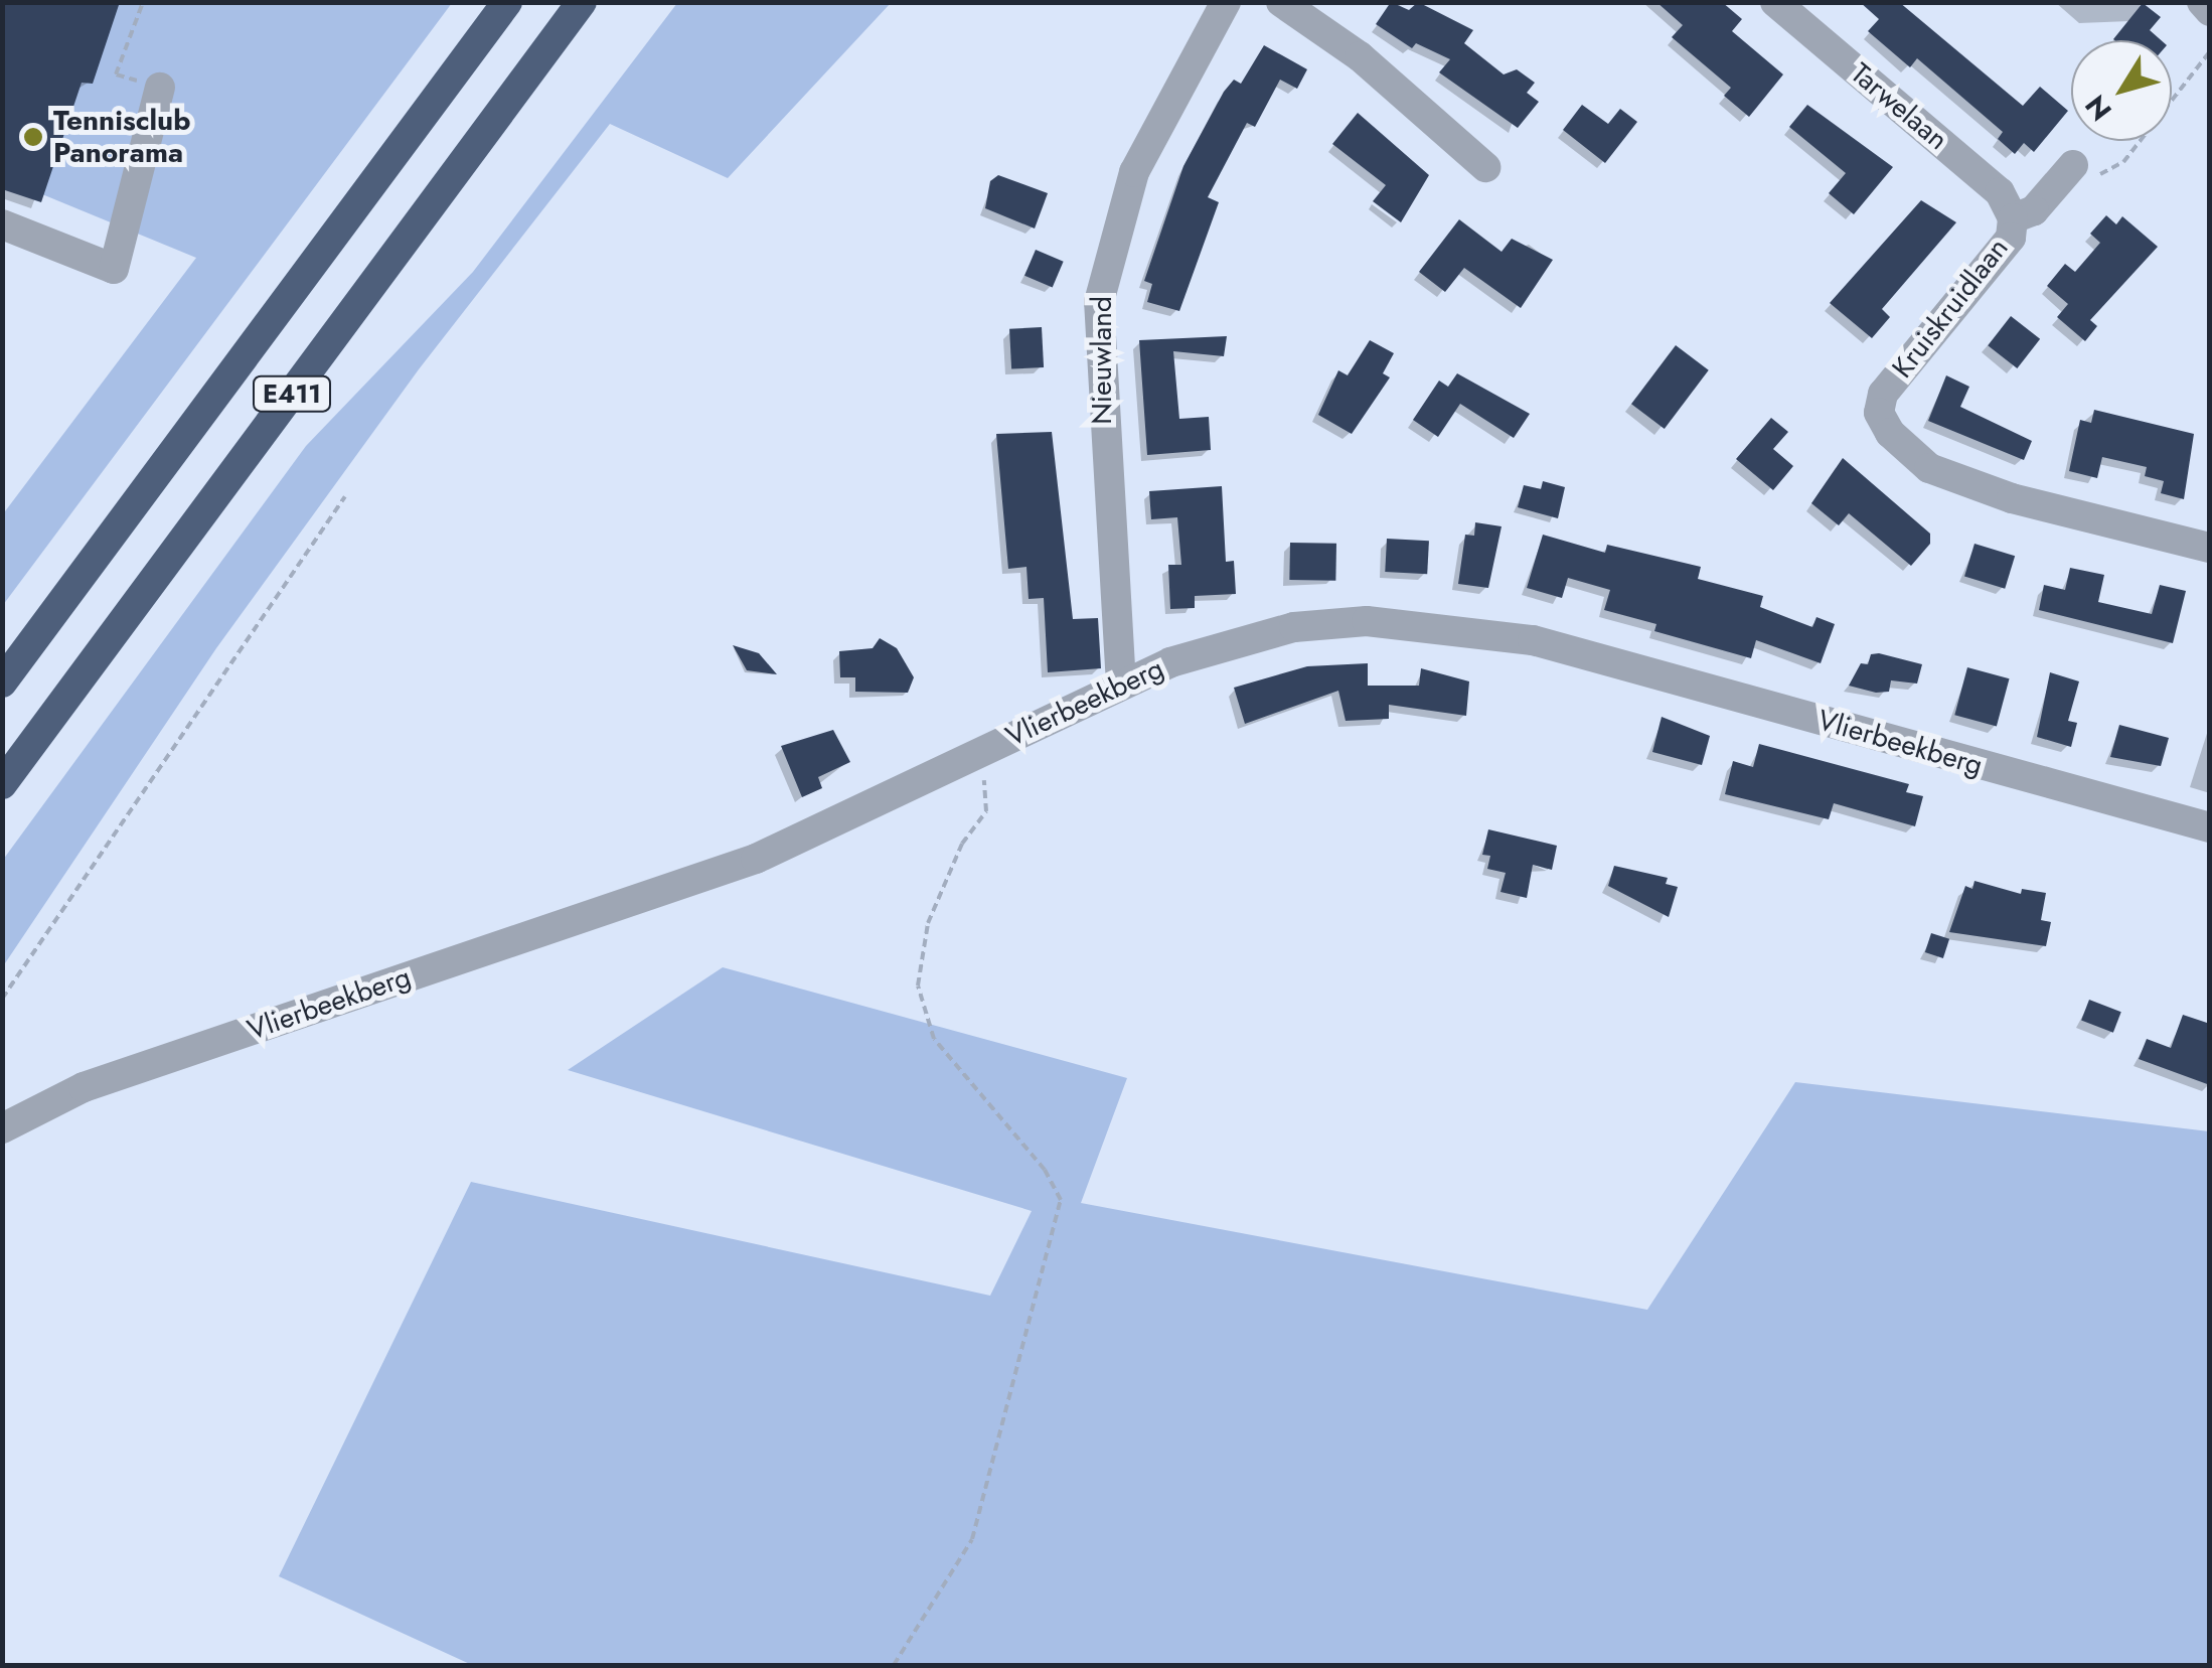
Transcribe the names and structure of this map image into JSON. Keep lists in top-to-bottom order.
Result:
{
  "streets": {
    "highway": ["E411"],
    "street": [
      "Tarwelaan",
      "Kruiskruidlaan",
      "Nieuwland",
      "Vlierbeekberg"
    ]
  },
  "crossings": [
    ["Tarwelaan", "Kruiskruidlaan"],
    ["Nieuwland", "Vlierbeekberg"]
  ],
  "places": ["Tennisclub Panorama"],
  "north": "bottom left"
}
